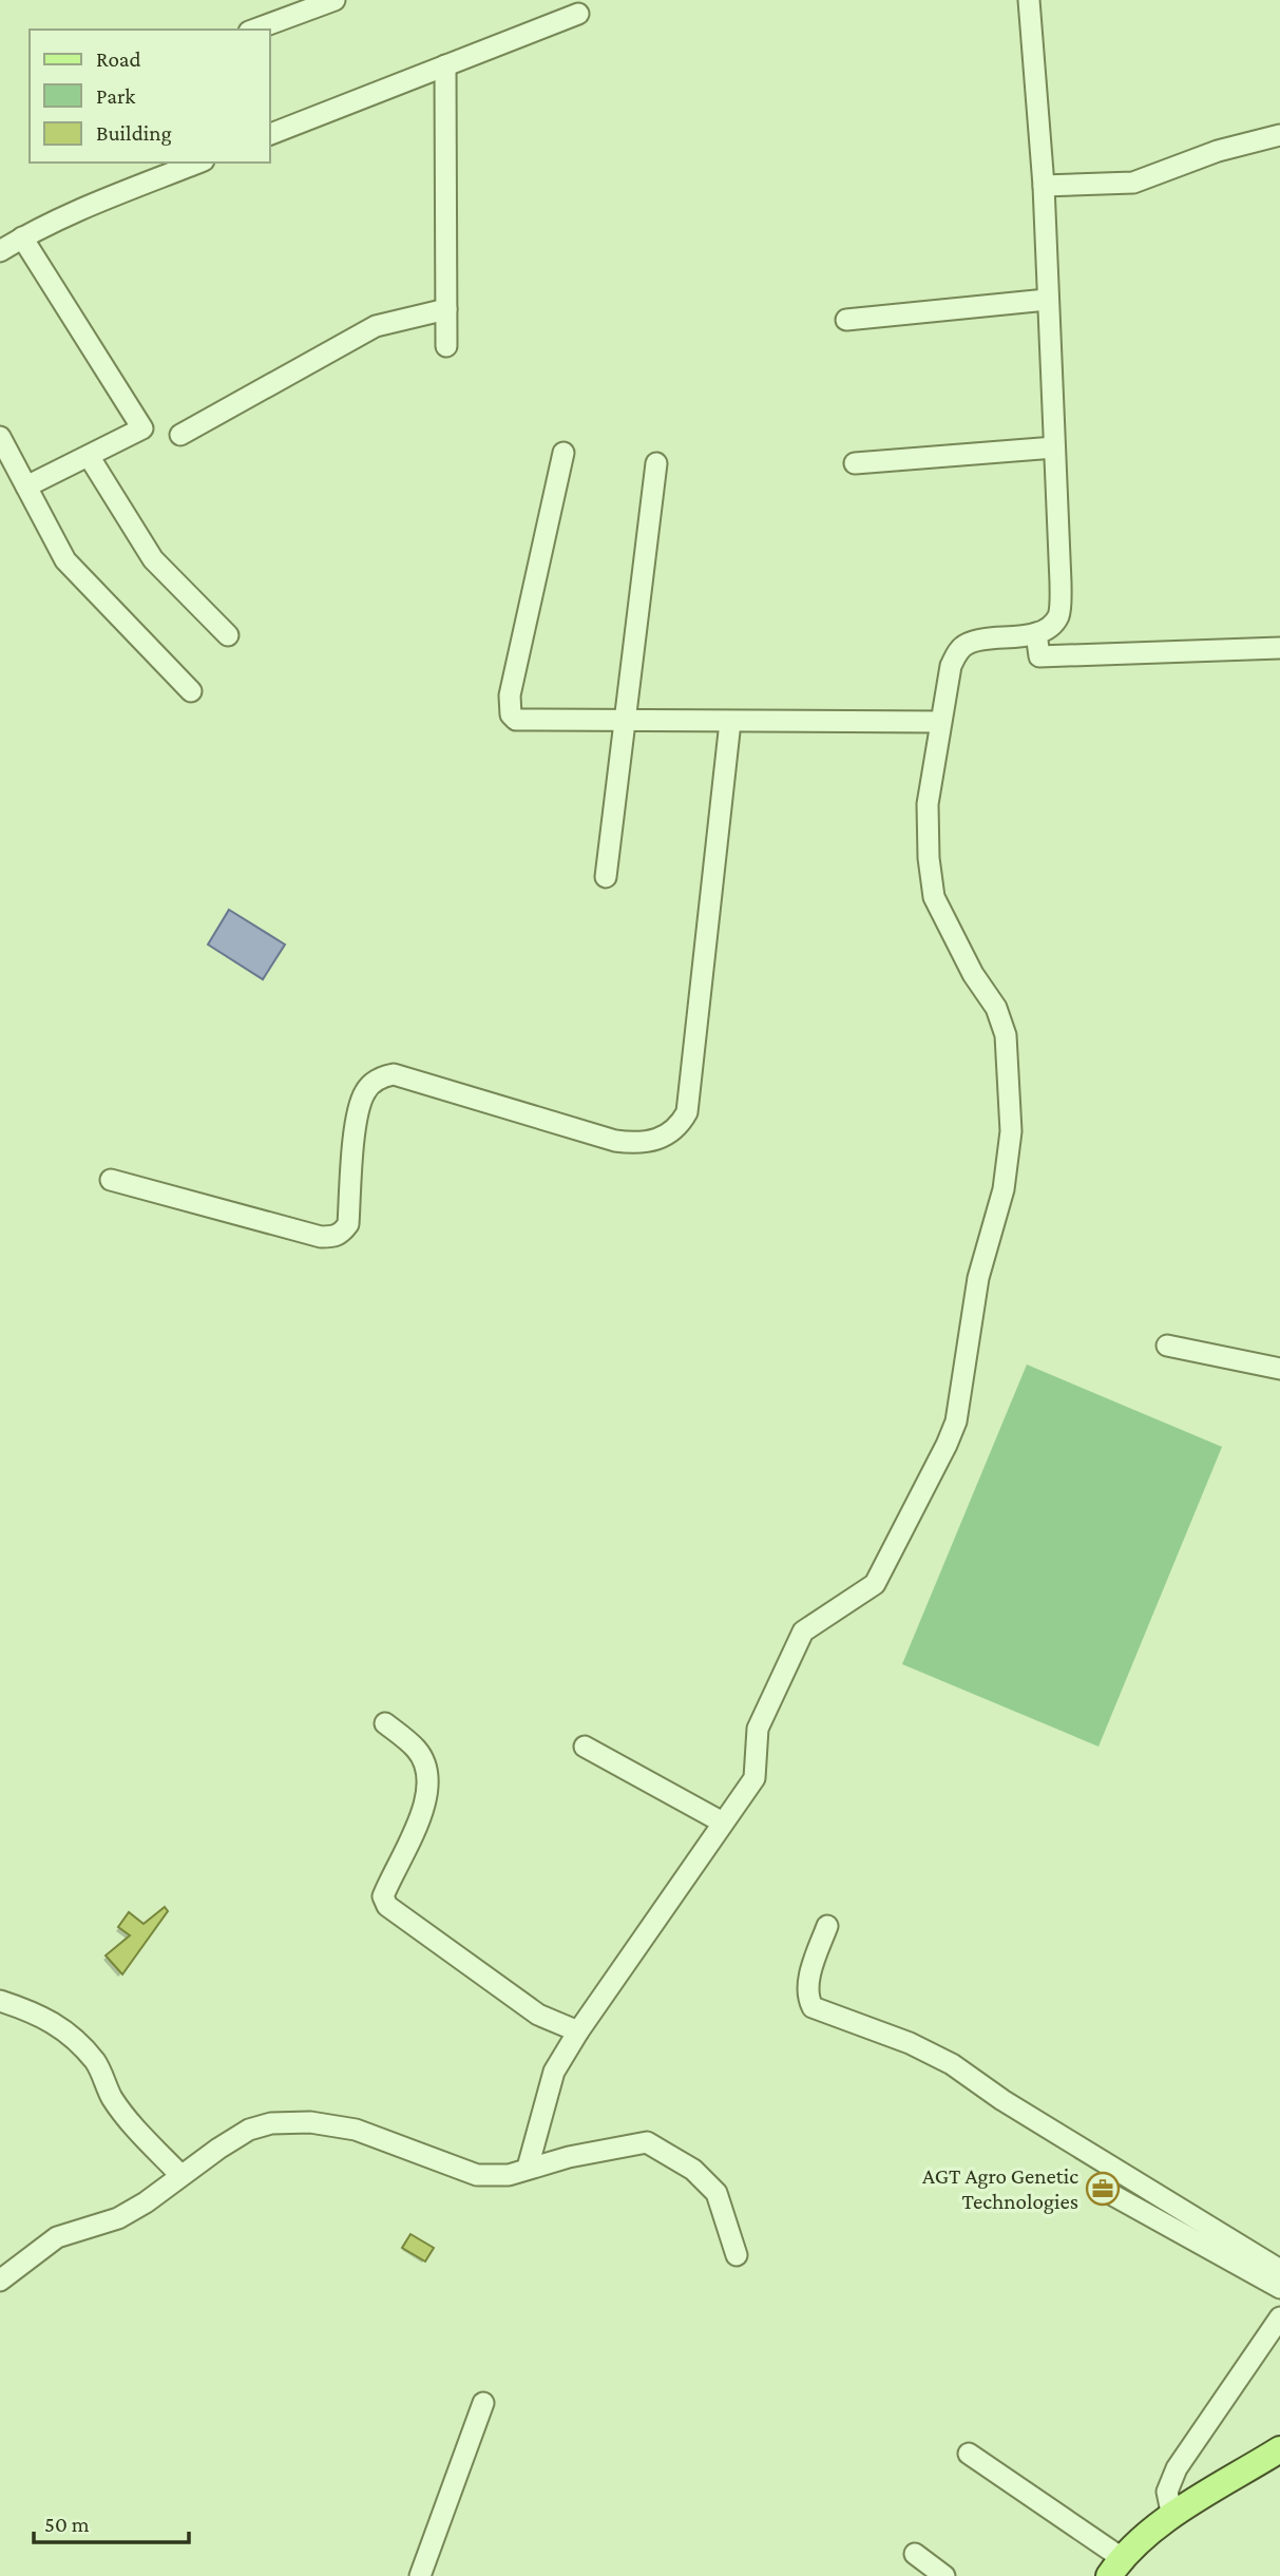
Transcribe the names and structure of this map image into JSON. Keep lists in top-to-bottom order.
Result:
{
  "places": {
    "office": ["AGT Agro Genetic Technologies"]
  },
  "legend": ["Road", "Park", "Building"],
  "scale_bar": "50 m"
}
